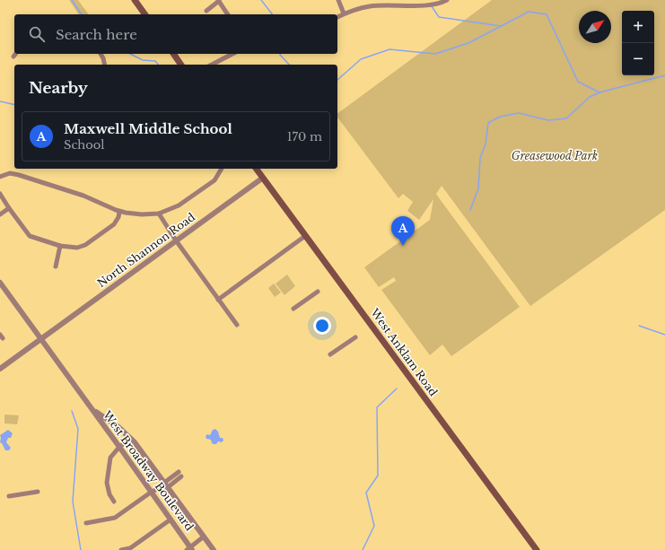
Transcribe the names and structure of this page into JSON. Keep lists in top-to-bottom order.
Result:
{
  "streets": {
    "main road": ["West Anklam Road"],
    "street": ["North Shannon Road", "West Broadway Boulevard"]
  },
  "crossings": [
    ["North Shannon Road", "West Anklam Road"],
    ["North Shannon Road", "West Broadway Boulevard"]
  ],
  "parks": ["Greasewood Park"],
  "north": "top right",
  "page": {
    "map_buttons": ["+", "−"],
    "search": "Search here",
    "heading": "Nearby",
    "list": [
      {
        "mark": "A",
        "name": "Maxwell Middle School",
        "note": "School",
        "value": "170 m"
      }
    ],
    "pins": "A"
  }
}
